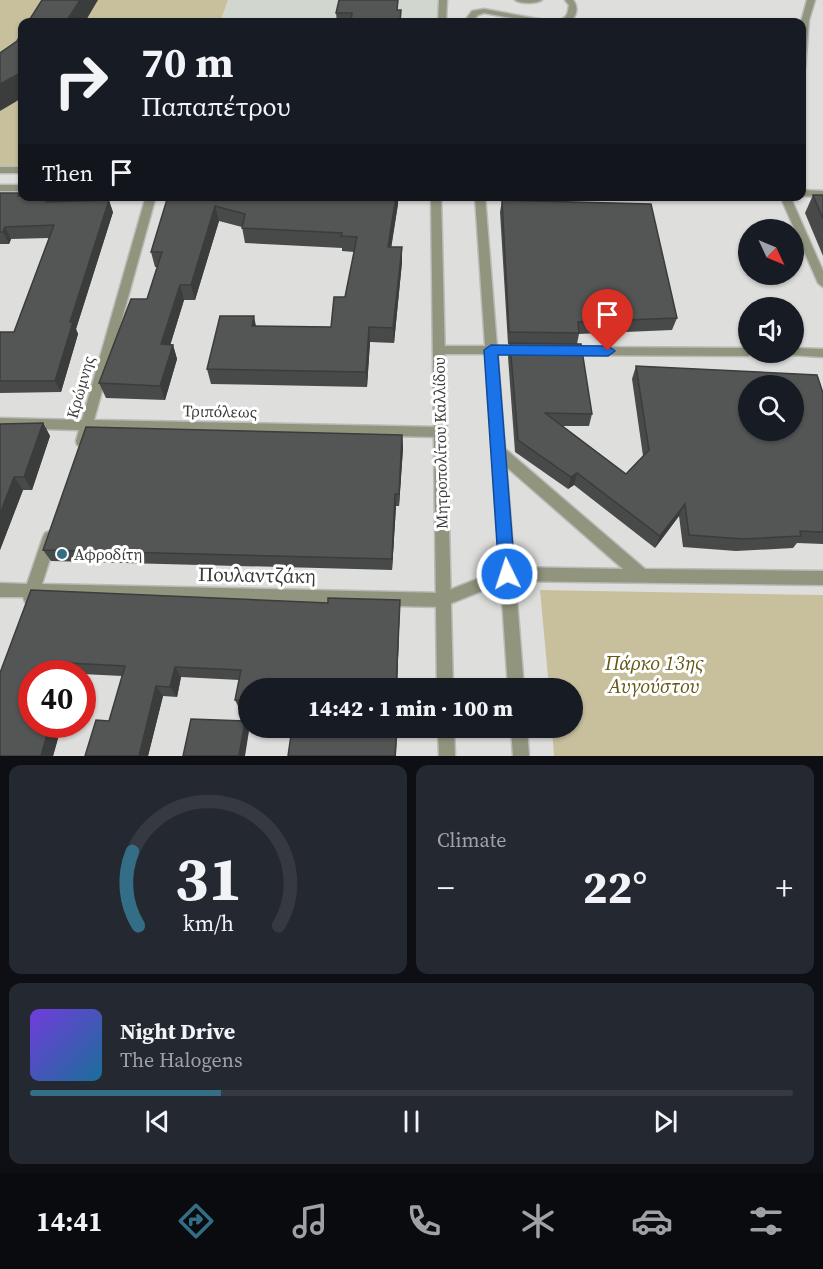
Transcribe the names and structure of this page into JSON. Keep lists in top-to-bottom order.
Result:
{
  "streets": {
    "street": [
      "Κρώμνης",
      "Τριπόλεως",
      "Μητροπολίτου Καλλίδου",
      "Πουλαντζάκη"
    ]
  },
  "crossings": [
    ["Κρώμνης", "Τριπόλεως"],
    ["Τριπόλεως", "Μητροπολίτου Καλλίδου"],
    ["Μητροπολίτου Καλλίδου", "Πουλαντζάκη"]
  ],
  "parks": ["Πάρκο 13ης Αυγούστου"],
  "places": ["Αφροδίτη"],
  "north": "bottom right",
  "page": {
    "turn": ["70 m", "Παπαπέτρου"],
    "then": "Then",
    "limit": "40",
    "trip": "14:42 · 1 min · 100 m",
    "tile": "Climate",
    "heat": ["−", "22°", "+"],
    "song": ["Night Drive", "The Halogens"],
    "tabs": "14:41",
    "gauge": ["31", "km/h"]
  }
}
